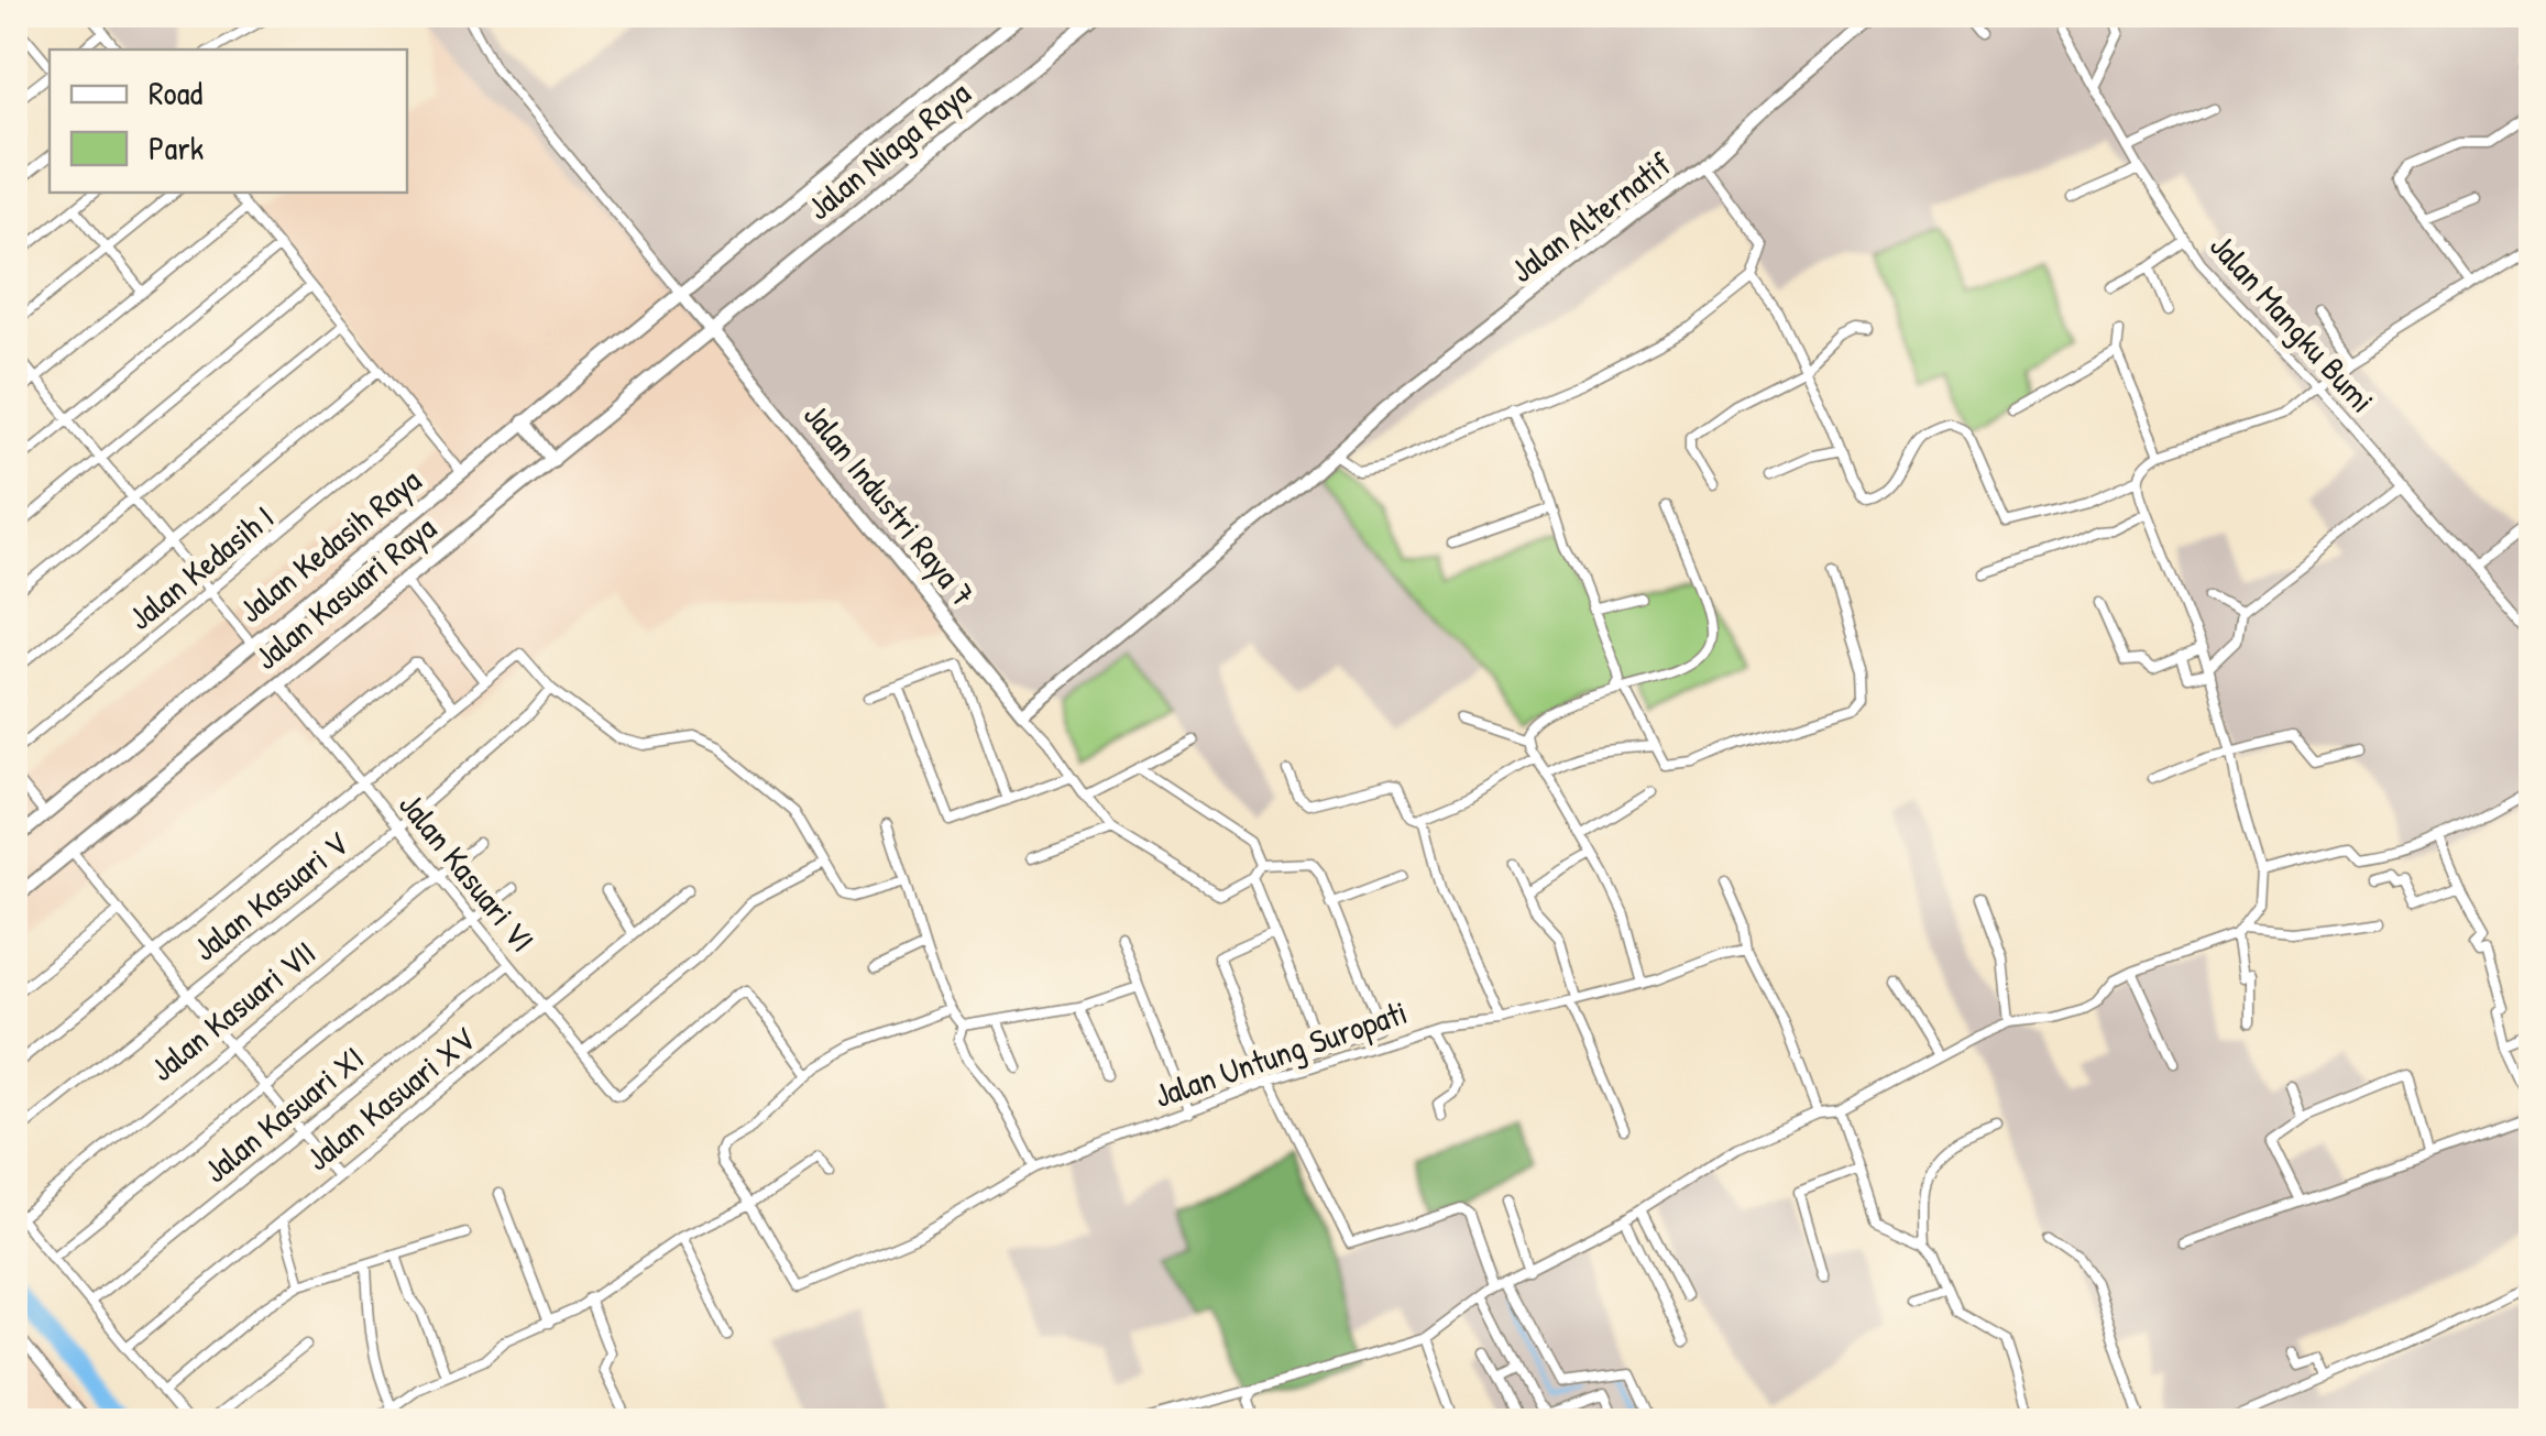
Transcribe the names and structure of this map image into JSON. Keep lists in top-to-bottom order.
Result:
{
  "streets": {
    "main road": ["Jalan Niaga Raya", "Jalan Kedasih Raya", "Jalan Kasuari Raya"],
    "street": [
      "Jalan Alternatif",
      "Jalan Mangku Bumi",
      "Jalan Industri Raya 7",
      "Jalan Kedasih I",
      "Jalan Kasuari VI",
      "Jalan Kasuari V",
      "Jalan Kasuari VII",
      "Jalan Untung Suropati",
      "Jalan Kasuari XV",
      "Jalan Kasuari XI"
    ]
  },
  "crossings": [
    ["Jalan Niaga Raya", "Jalan Industri Raya 7"],
    ["Jalan Niaga Raya", "Jalan Kedasih Raya"],
    ["Jalan Niaga Raya", "Jalan Kasuari Raya"],
    ["Jalan Alternatif", "Jalan Industri Raya 7"],
    ["Jalan Industri Raya 7", "Jalan Kedasih Raya"],
    ["Jalan Industri Raya 7", "Jalan Kasuari Raya"],
    ["Jalan Kasuari Raya", "Jalan Kasuari VI"],
    ["Jalan Kasuari VI", "Jalan Kasuari V"],
    ["Jalan Kasuari VI", "Jalan Kasuari VII"],
    ["Jalan Kasuari VI", "Jalan Kasuari XV"],
    ["Jalan Kasuari VI", "Jalan Kasuari XI"]
  ],
  "legend": ["Road", "Park"]
}
